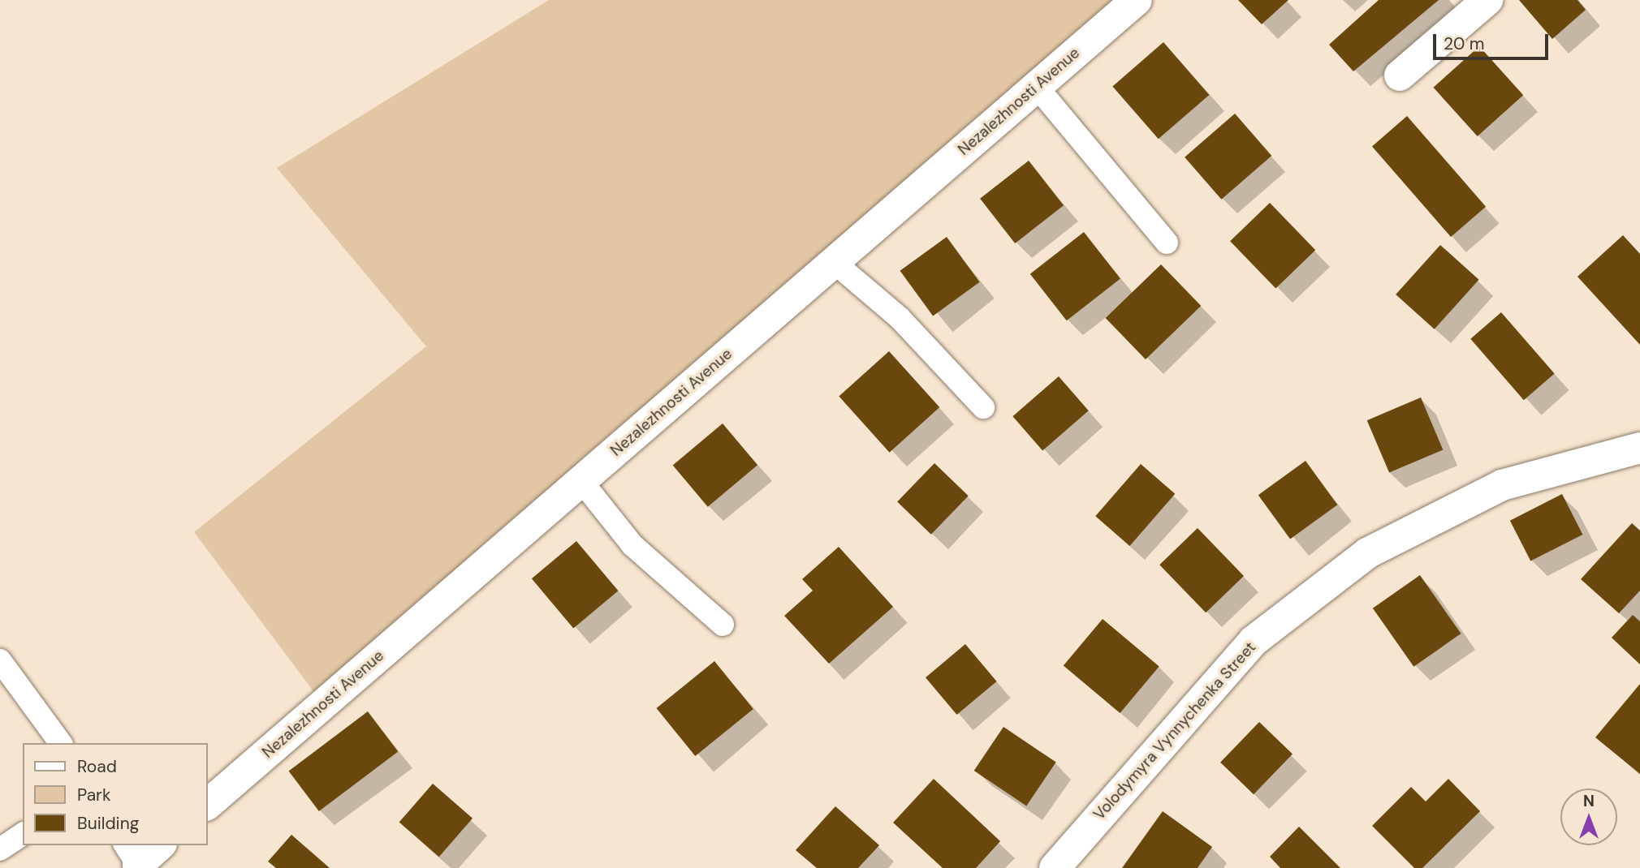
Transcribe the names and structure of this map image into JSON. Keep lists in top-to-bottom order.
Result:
{
  "streets": {
    "street": ["Nezalezhnosti Avenue", "Volodymyra Vynnychenka Street"]
  },
  "legend": ["Road", "Park", "Building"],
  "scale_bar": "20 m",
  "north": "top"
}
